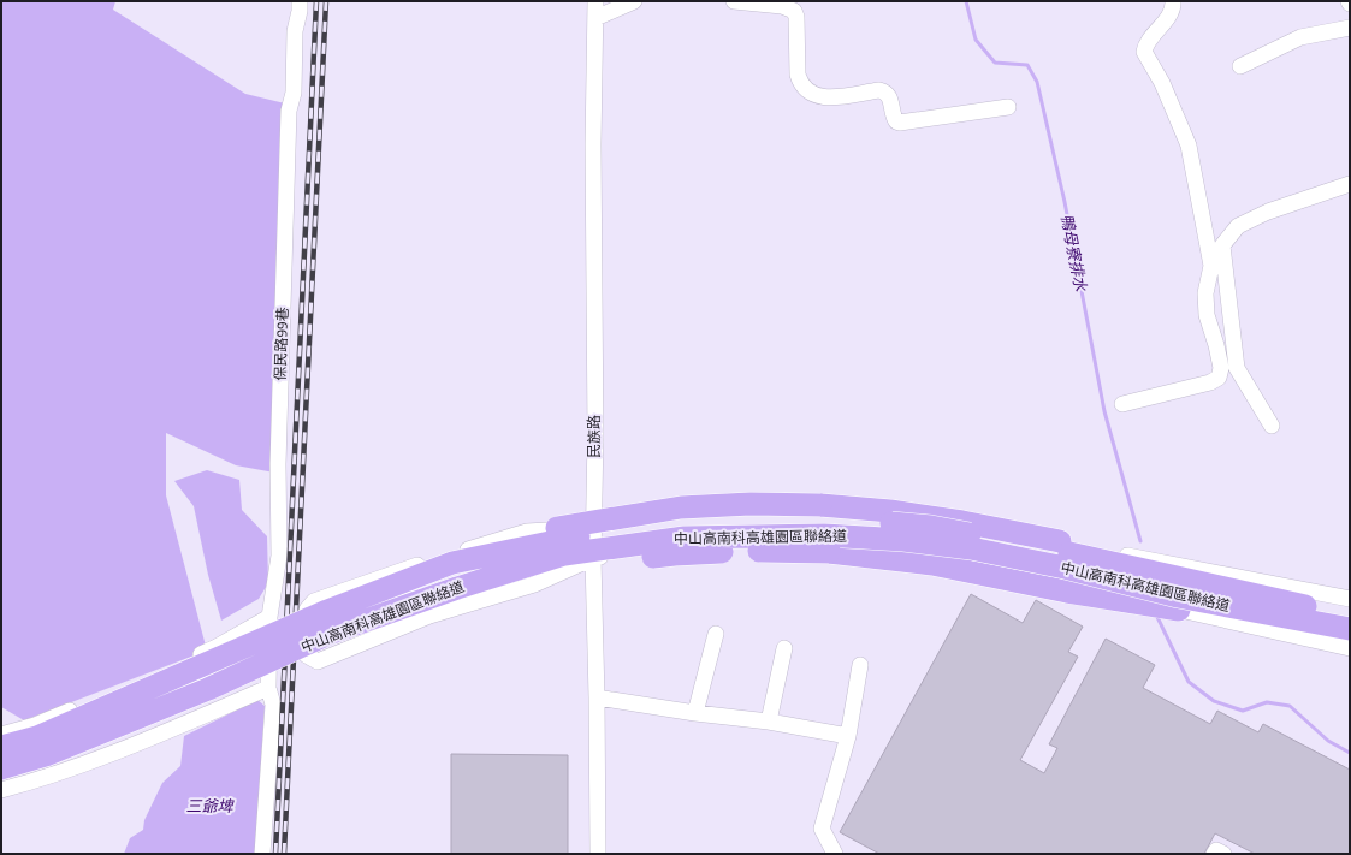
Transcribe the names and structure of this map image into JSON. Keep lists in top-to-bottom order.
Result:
{
  "streets": {
    "highway": ["中山高南科高雄園區聯絡道"],
    "street": ["保民路99巷", "民族路"]
  },
  "water": ["鴨母寮排水", "三爺埤"]
}
